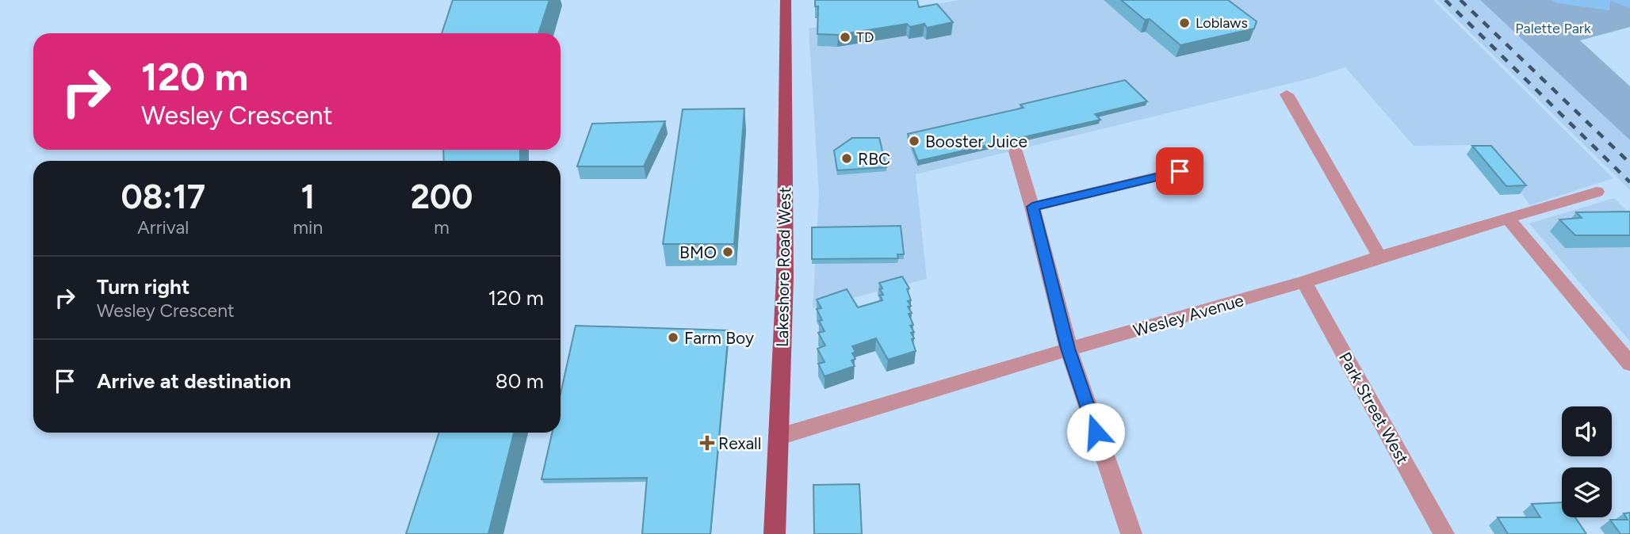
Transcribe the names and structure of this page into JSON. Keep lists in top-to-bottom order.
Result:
{
  "streets": {
    "main road": ["Lakeshore Road West"],
    "street": ["Wesley Avenue", "Park Street West"]
  },
  "crossings": [
    ["Lakeshore Road West", "Wesley Avenue"],
    ["Wesley Avenue", "Park Street West"]
  ],
  "parks": ["Palette Park"],
  "places": {
    "other": [
      "Loblaws",
      "TD",
      "Booster Juice",
      "RBC",
      "BMO",
      "Farm Boy"
    ],
    "health": ["Rexall"]
  },
  "page": {
    "turn": ["120 m", "Wesley Crescent"],
    "eta": [
      "08:17",
      "Arrival",
      "1",
      "min",
      "200",
      "m"
    ],
    "list": [
      {
        "name": "Turn right",
        "note": "Wesley Crescent",
        "value": "120 m"
      },
      {
        "name": "Arrive at destination",
        "value": "80 m"
      }
    ]
  }
}
